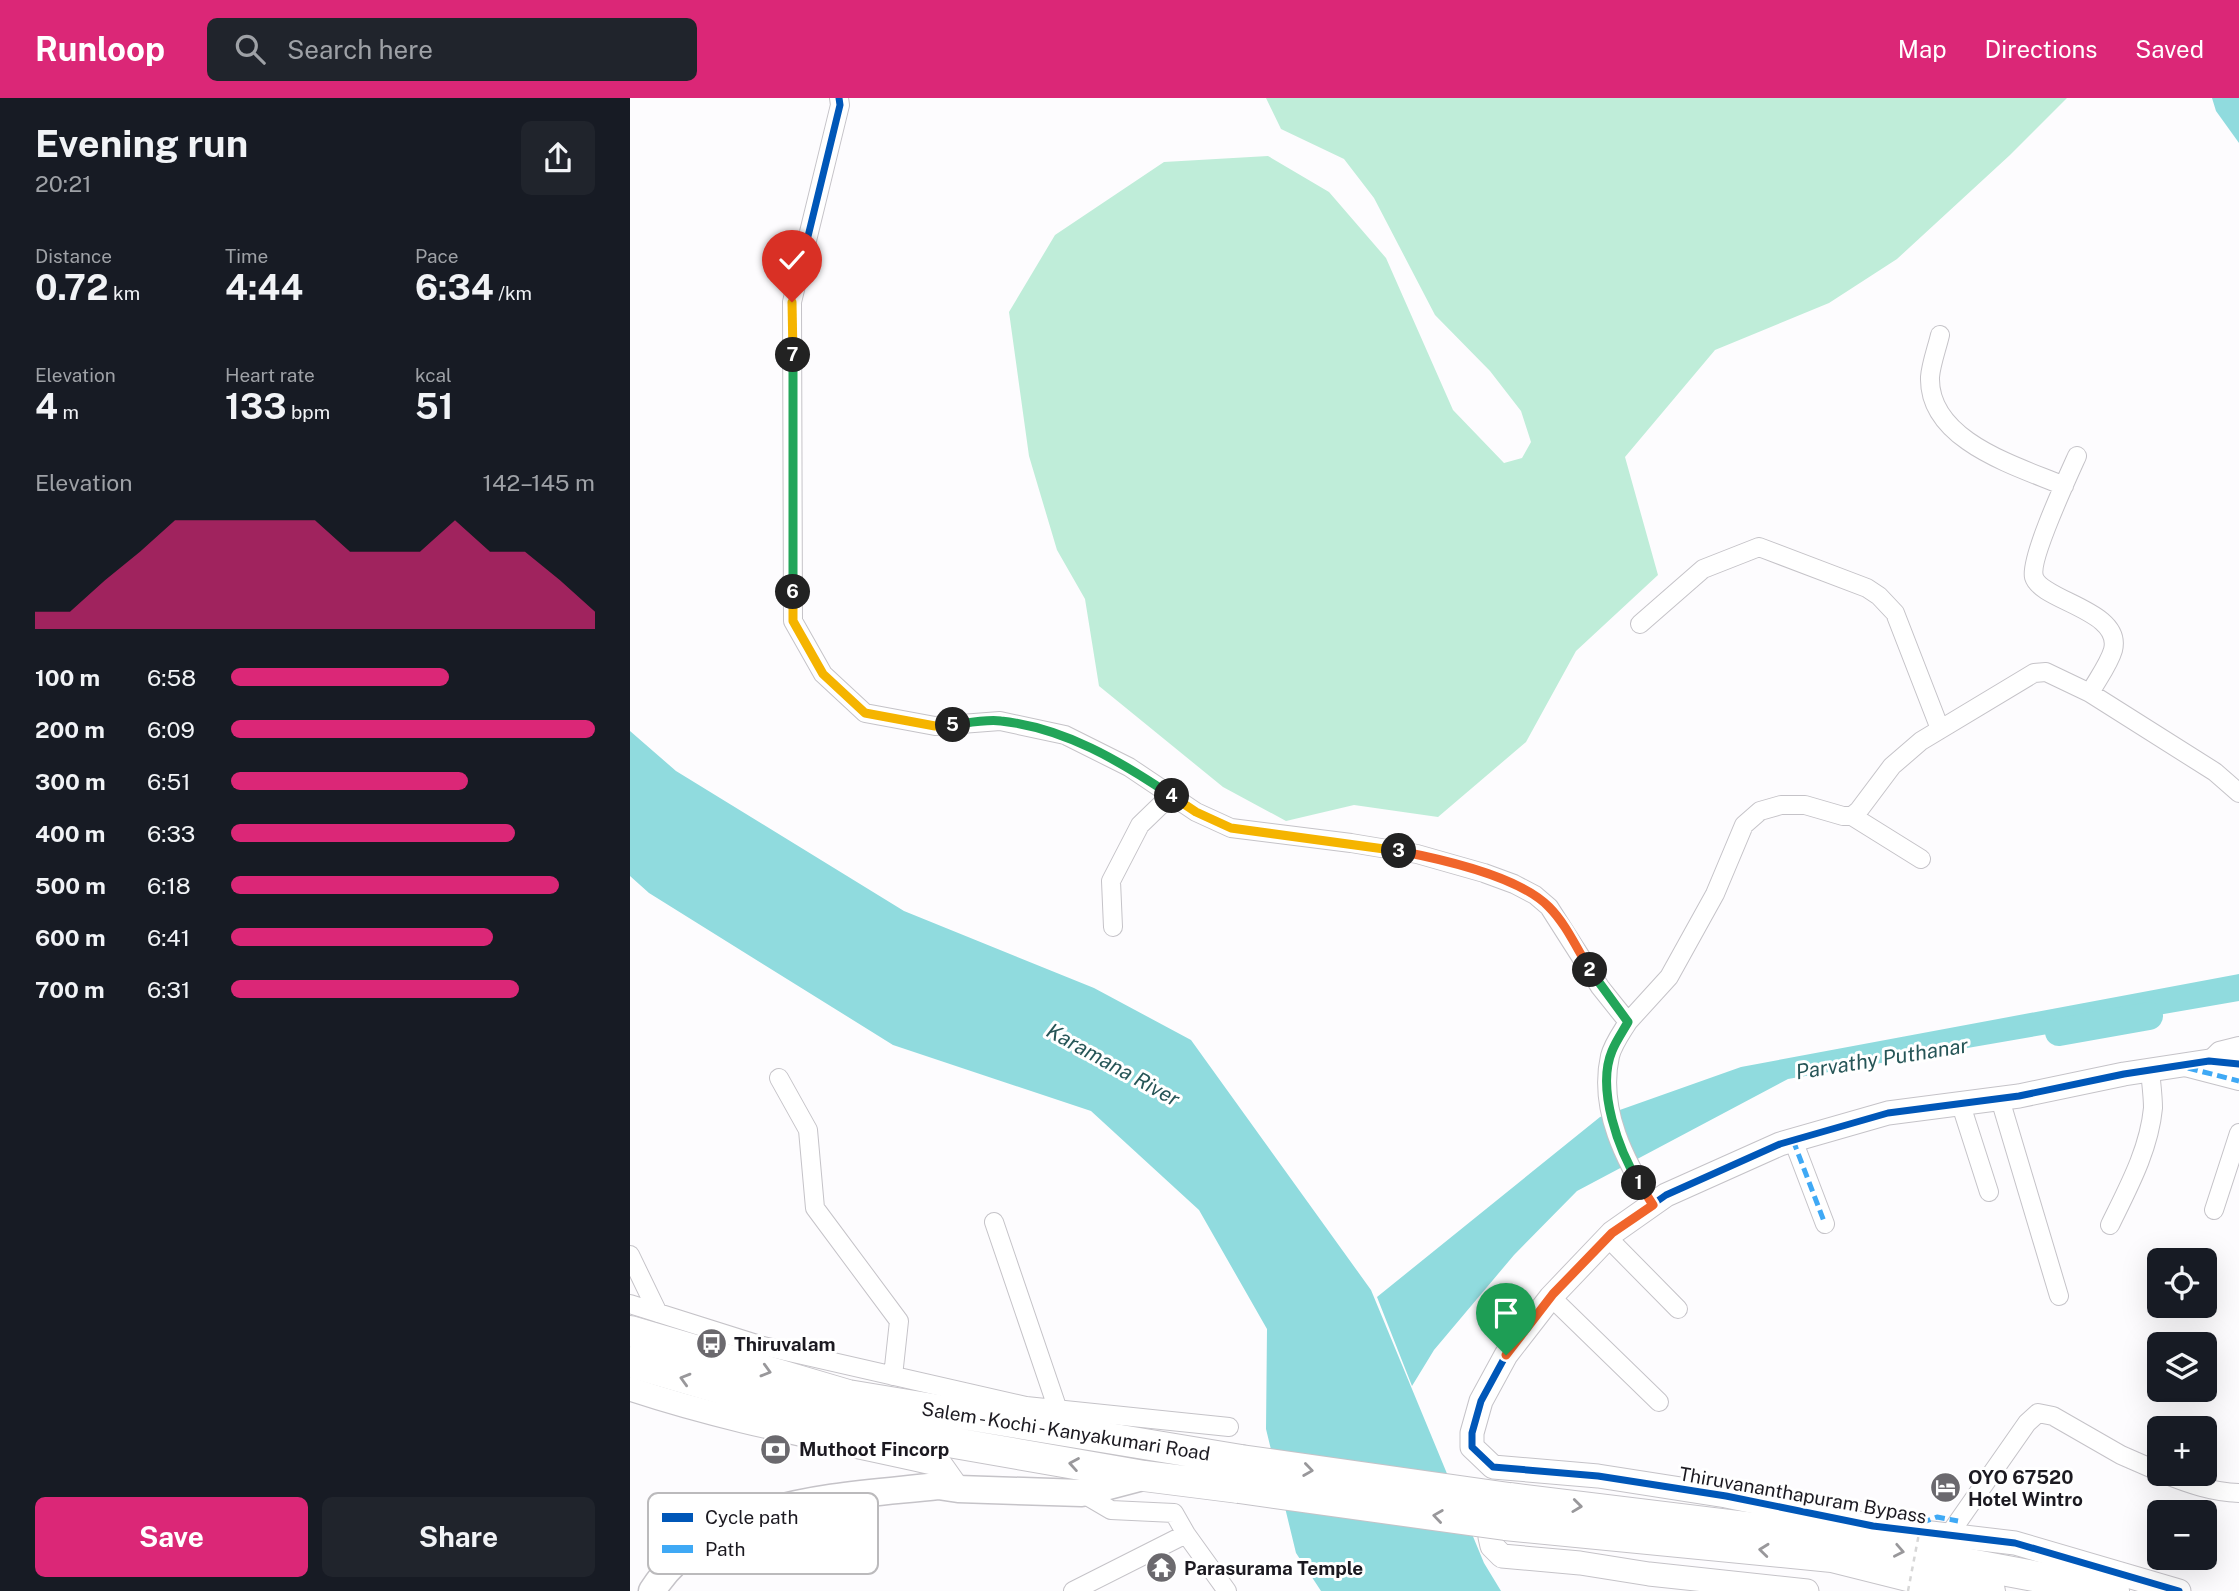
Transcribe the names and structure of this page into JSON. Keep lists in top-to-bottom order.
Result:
{
  "streets": {
    "highway": ["Salem - Kochi - Kanyakumari Road", "Thiruvananthapuram Bypass"]
  },
  "crossings": [
    ["Salem - Kochi - Kanyakumari Road", "Thiruvananthapuram Bypass"]
  ],
  "water": ["Parvathy Puthanar", "Karamana River"],
  "places": {
    "bus stop": ["Thiruvalam"],
    "bank": ["Muthoot Fincorp"],
    "hotel": ["OYO 67520 Hotel Wintro"],
    "temple": ["Parasurama Temple"]
  },
  "legend": ["Cycle path", "Path"],
  "page": {
    "header": "Runloop",
    "search": "Search here",
    "nav": ["Map", "Directions", "Saved"],
    "heading": ["Evening run", "20:21"],
    "stats": [
      ["Distance", "0.72 km"],
      ["Time", "4:44"],
      ["Pace", "6:34 /km"],
      ["Elevation", "4 m"],
      ["Heart rate", "133 bpm"],
      ["kcal", "51"]
    ],
    "pins": [
      "7",
      "6",
      "5",
      "4",
      "3",
      "2",
      "1"
    ],
    "chart": ["Elevation", "142–145 m"],
    "list": [
      {
        "name": "100 m",
        "note": "6:58"
      },
      {
        "name": "200 m",
        "note": "6:09"
      },
      {
        "name": "300 m",
        "note": "6:51"
      },
      {
        "name": "400 m",
        "note": "6:33"
      },
      {
        "name": "500 m",
        "note": "6:18"
      },
      {
        "name": "600 m",
        "note": "6:41"
      },
      {
        "name": "700 m",
        "note": "6:31"
      }
    ],
    "map_buttons": ["+", "−"],
    "buttons": ["Save", "Share"]
  }
}
